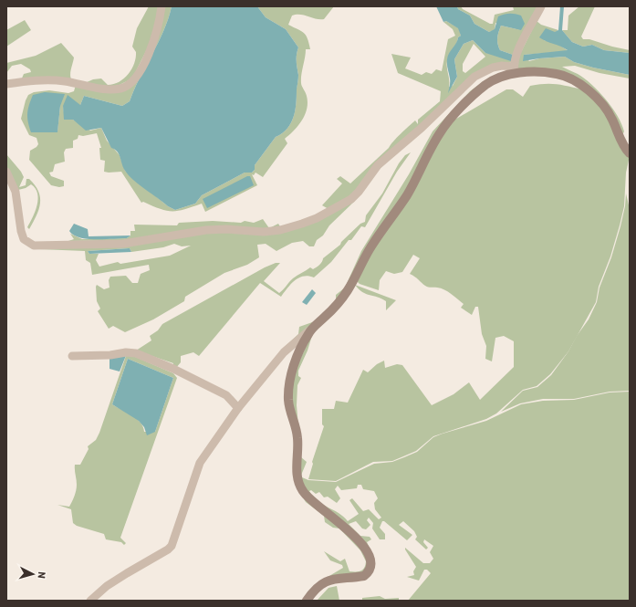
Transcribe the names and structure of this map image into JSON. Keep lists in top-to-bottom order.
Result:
{
  "north": "right"
}
